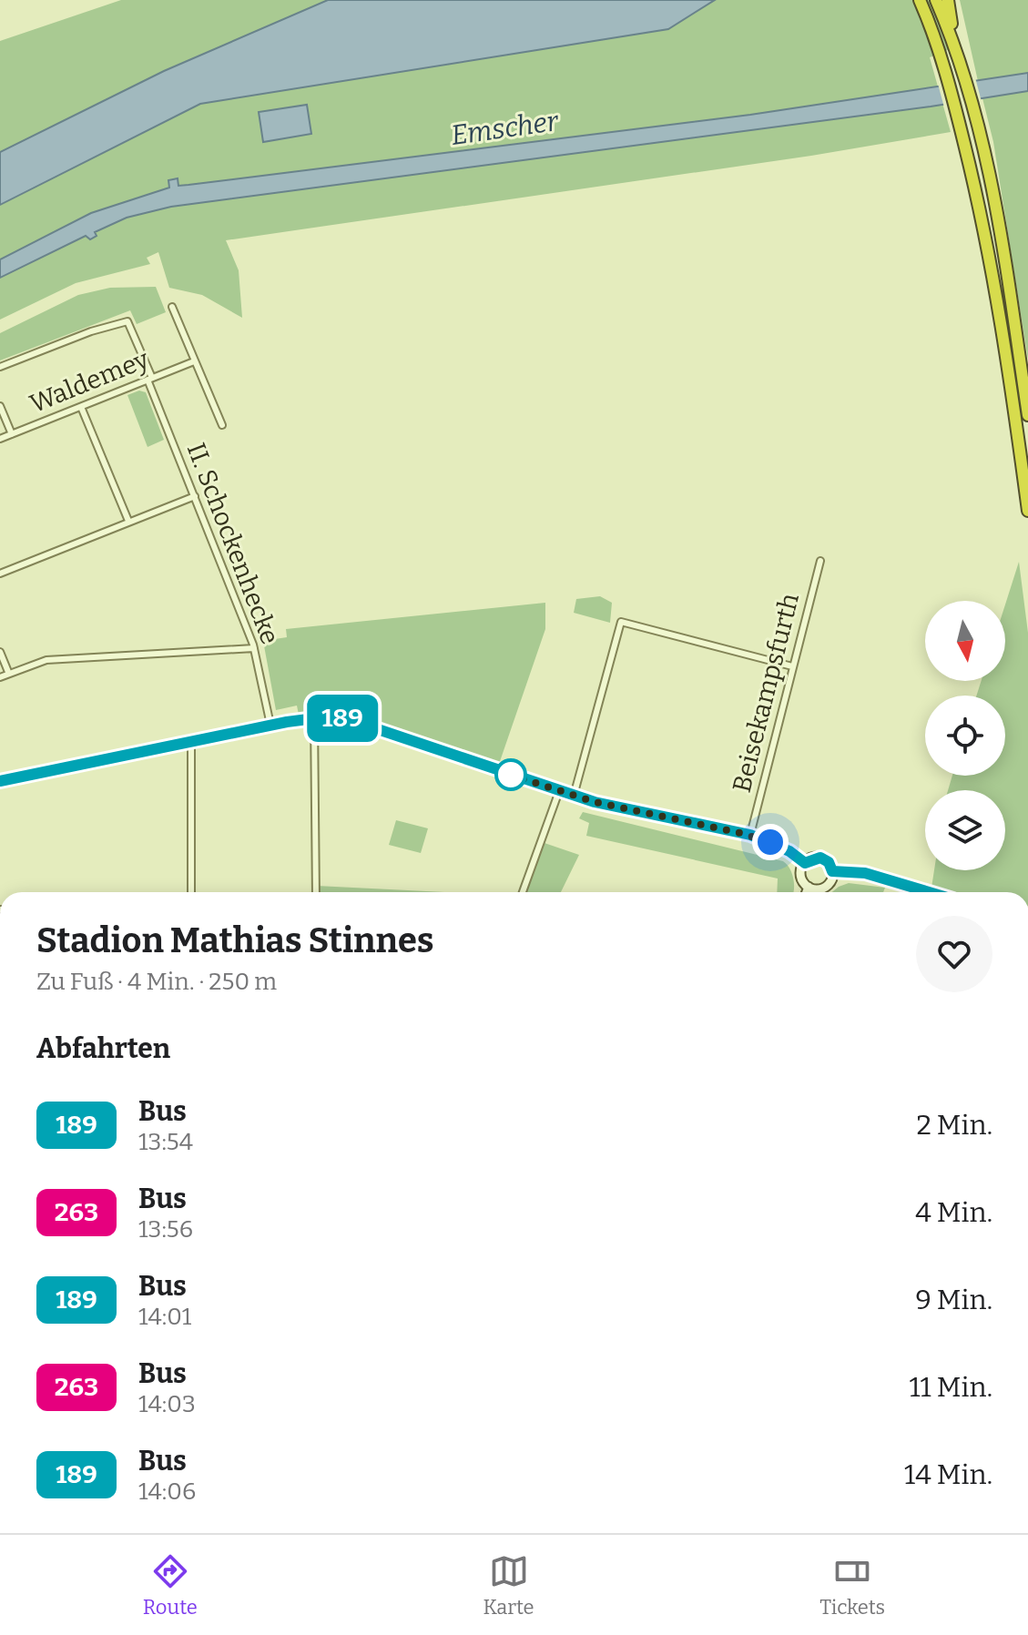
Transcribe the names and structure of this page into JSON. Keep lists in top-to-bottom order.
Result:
{
  "streets": {
    "street": ["Waldemey", "II. Schockenhecke", "Beisekampsfurth"]
  },
  "crossings": [
    ["Waldemey", "II. Schockenhecke"]
  ],
  "water": ["Emscher"],
  "lines": ["bus line 189"],
  "north": "bottom",
  "page": {
    "on_map": "189",
    "heading": [
      ["Stadion Mathias Stinnes", "Zu Fuß · 4 Min. · 250 m"],
      "Abfahrten"
    ],
    "list": [
      {
        "mark": "189",
        "name": "Bus",
        "note": "13:54",
        "value": "2 Min."
      },
      {
        "mark": "263",
        "name": "Bus",
        "note": "13:56",
        "value": "4 Min."
      },
      {
        "mark": "189",
        "name": "Bus",
        "note": "14:01",
        "value": "9 Min."
      },
      {
        "mark": "263",
        "name": "Bus",
        "note": "14:03",
        "value": "11 Min."
      },
      {
        "mark": "189",
        "name": "Bus",
        "note": "14:06",
        "value": "14 Min."
      }
    ],
    "tabs": ["Route", "Karte", "Tickets"]
  }
}
